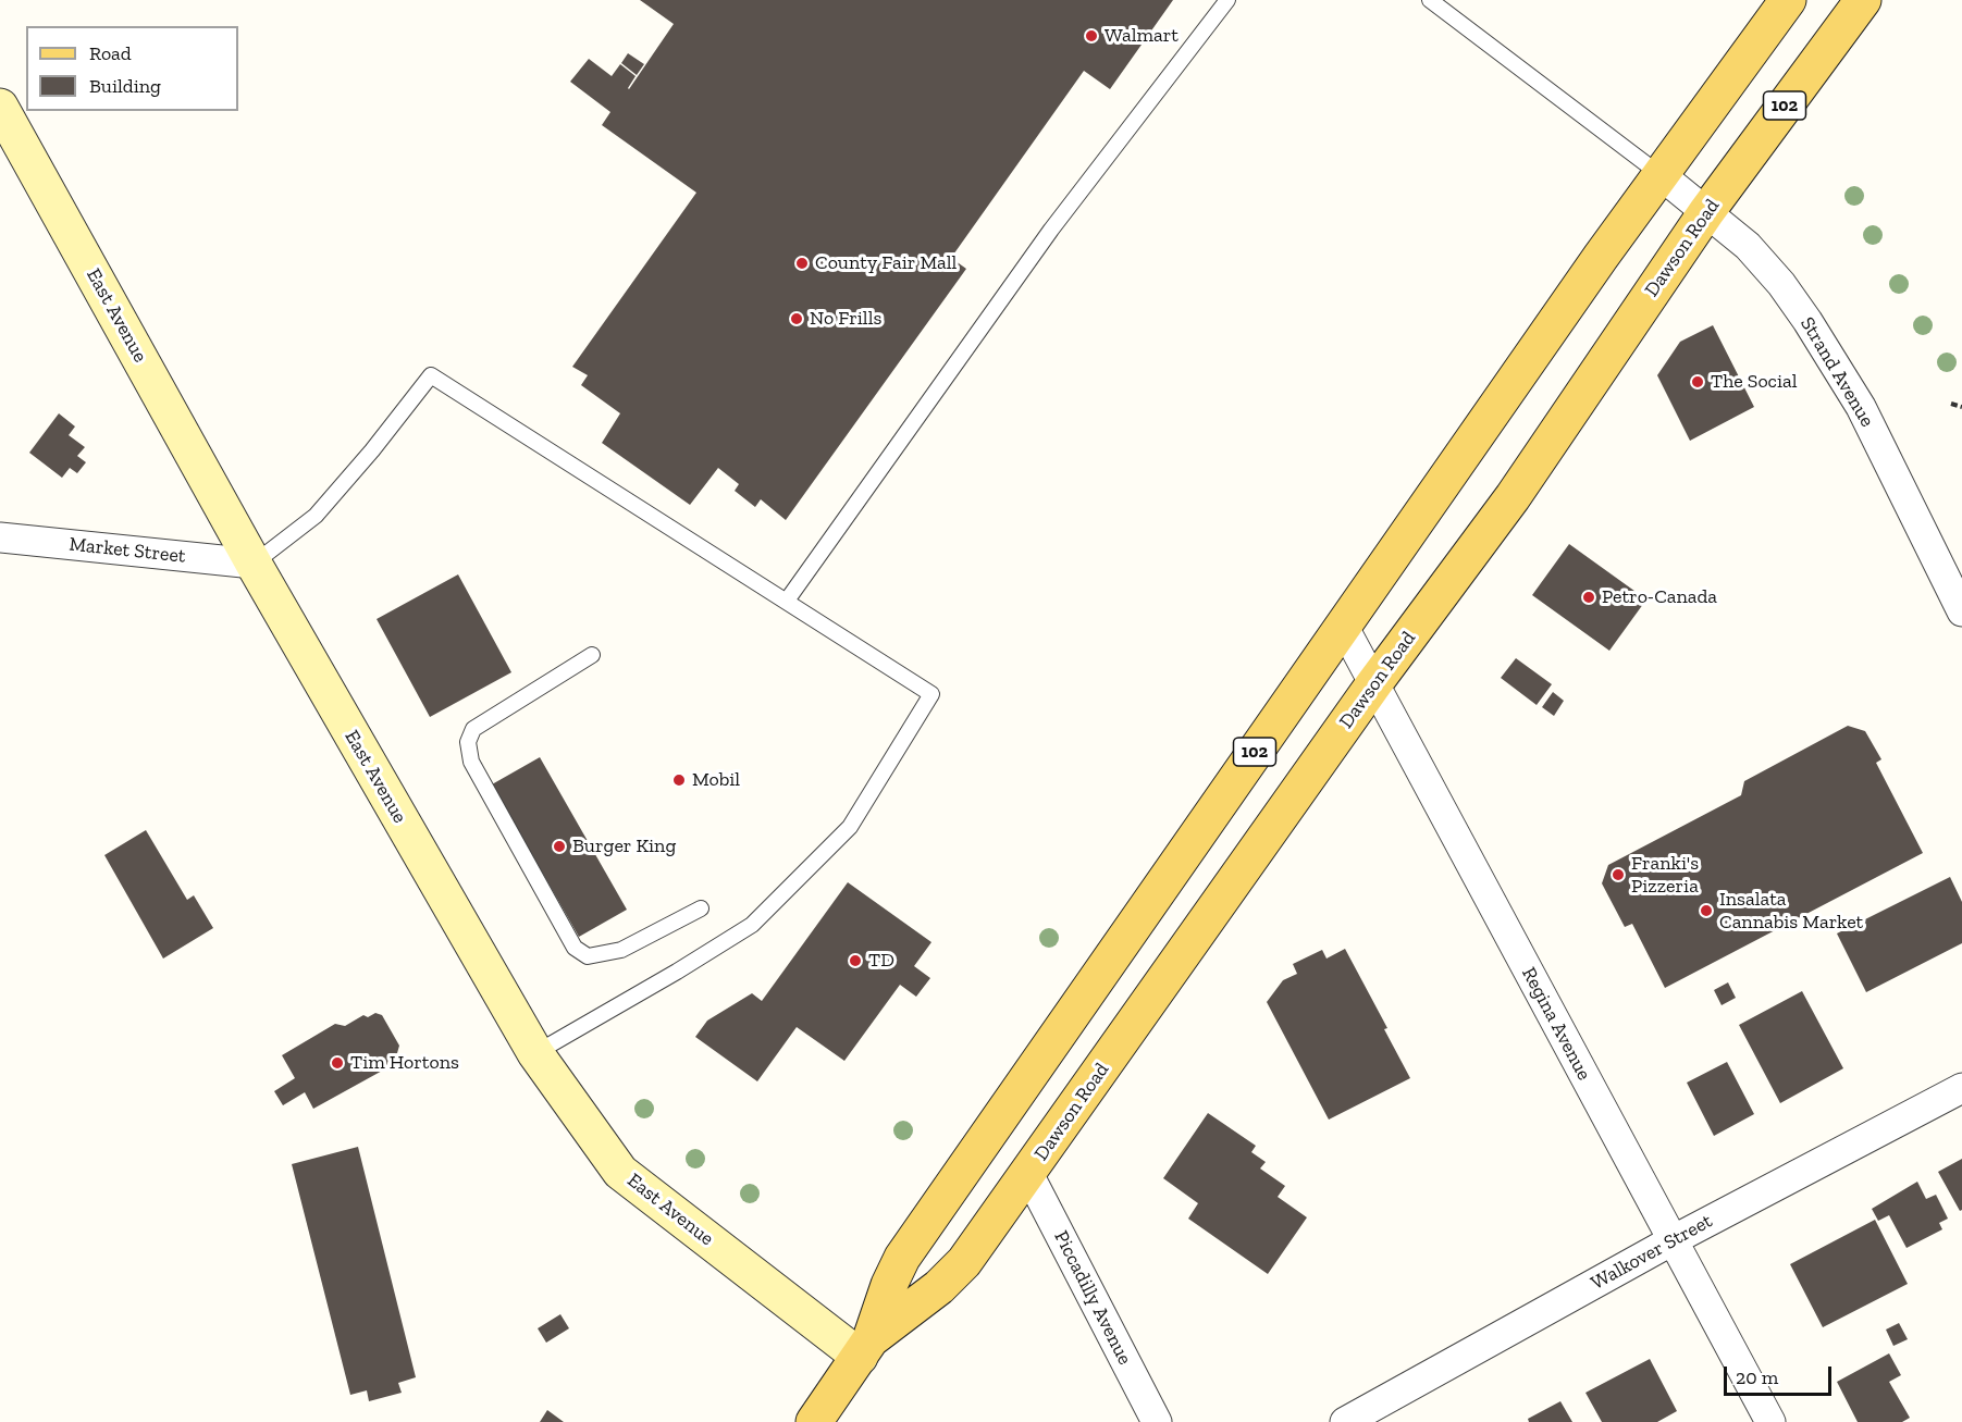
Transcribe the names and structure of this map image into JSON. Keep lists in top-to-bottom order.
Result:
{
  "streets": {
    "main road": ["102", "Dawson Road"],
    "street": [
      "East Avenue",
      "Strand Avenue",
      "Market Street",
      "Regina Avenue",
      "Walkover Street",
      "Piccadilly Avenue"
    ]
  },
  "crossings": [
    ["Dawson Road", "East Avenue"],
    ["Dawson Road", "Strand Avenue"],
    ["Dawson Road", "Regina Avenue"],
    ["Dawson Road", "Piccadilly Avenue"],
    ["East Avenue", "Market Street"],
    ["Regina Avenue", "Walkover Street"]
  ],
  "places": [
    "Walmart",
    "County Fair Mall",
    "No Frills",
    "The Social",
    "Petro-Canada",
    "Mobil",
    "Burger King",
    "Franki's Pizzeria",
    "Insalata Cannabis Market",
    "TD",
    "Tim Hortons"
  ],
  "legend": ["Road", "Building"],
  "scale_bar": "20 m"
}
